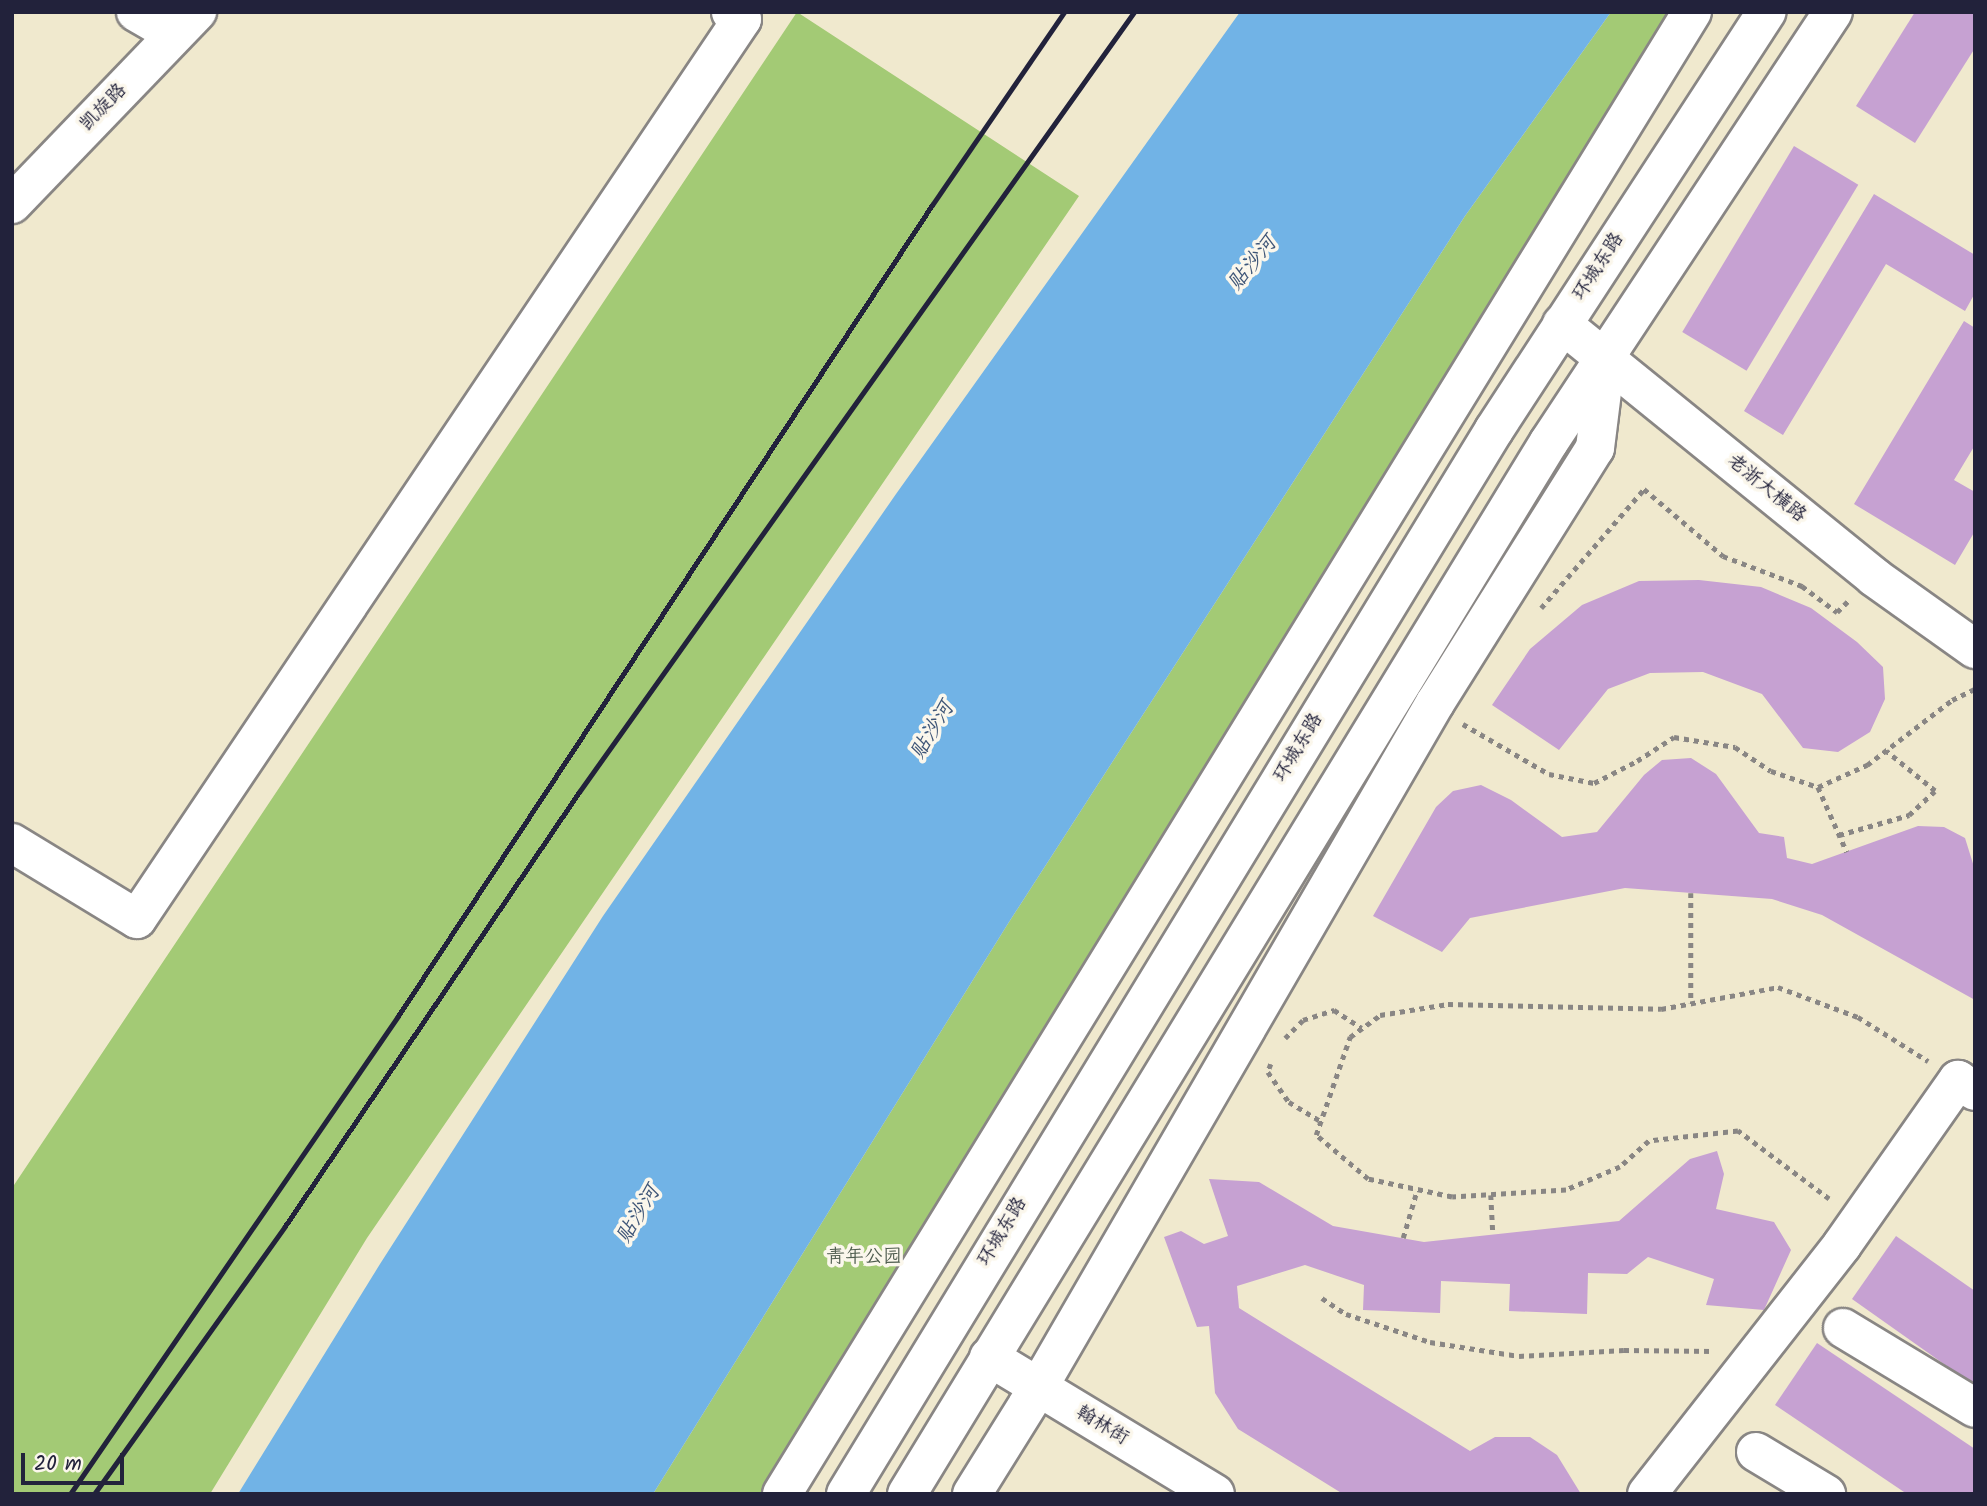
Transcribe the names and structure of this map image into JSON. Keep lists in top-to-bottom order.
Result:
{
  "streets": {
    "main road": [
      "凯旋路",
      "环城东路",
      "老浙大横路",
      "翰林街"
    ]
  },
  "crossings": [
    ["环城东路", "老浙大横路"]
  ],
  "water": ["贴沙河"],
  "parks": ["青年公园"],
  "scale_bar": "20 m"
}
